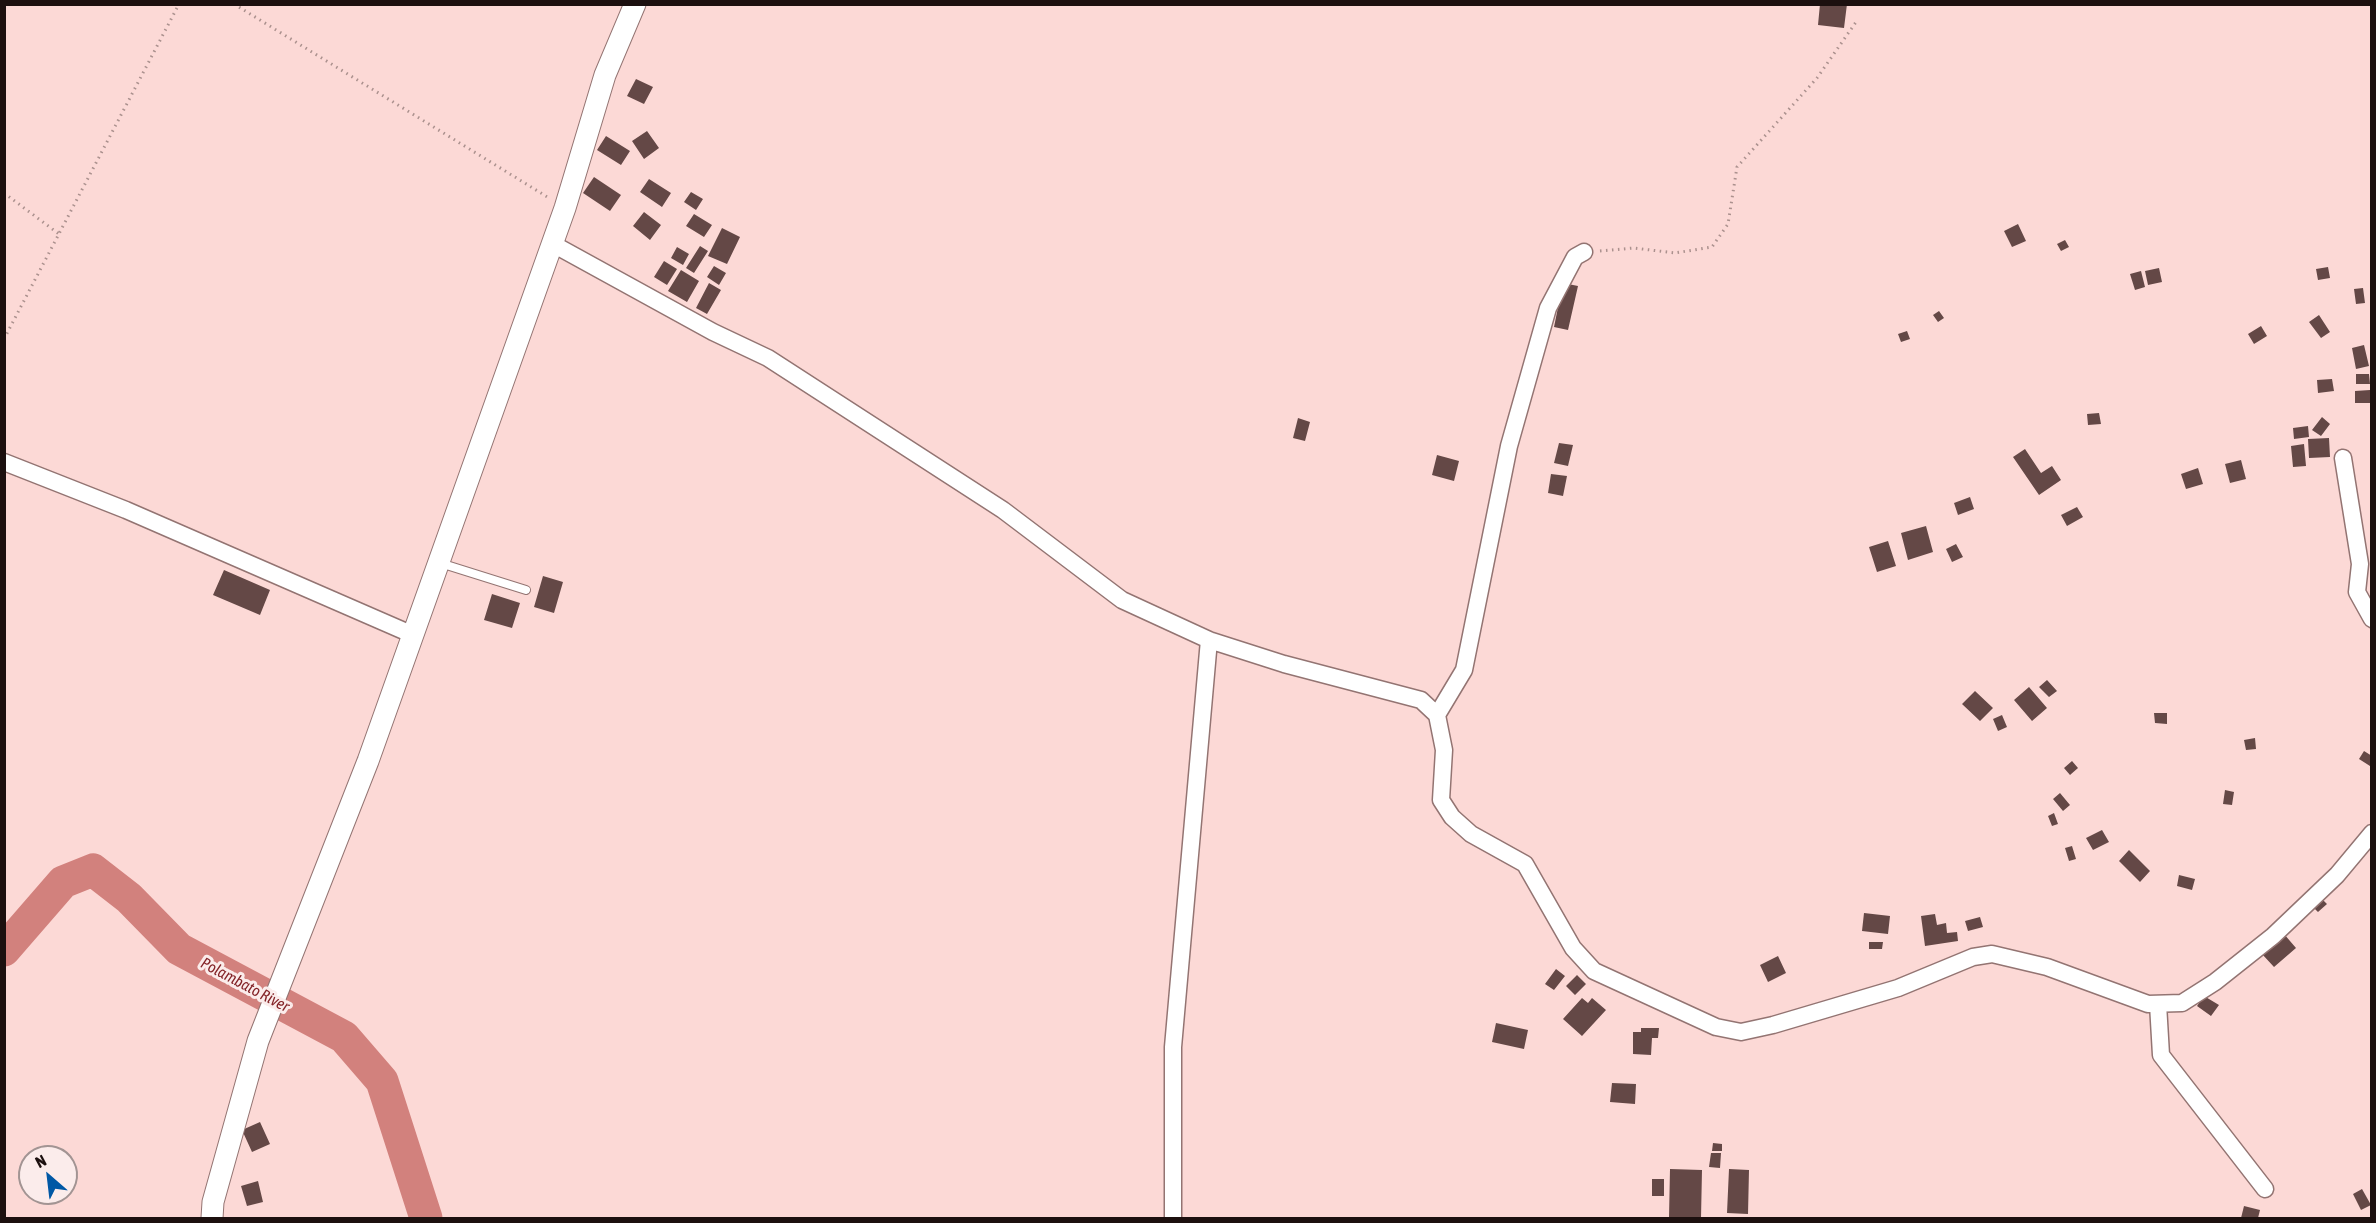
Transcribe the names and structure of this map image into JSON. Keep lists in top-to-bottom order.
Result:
{
  "water": ["Polambato River"],
  "north": "top left"
}
